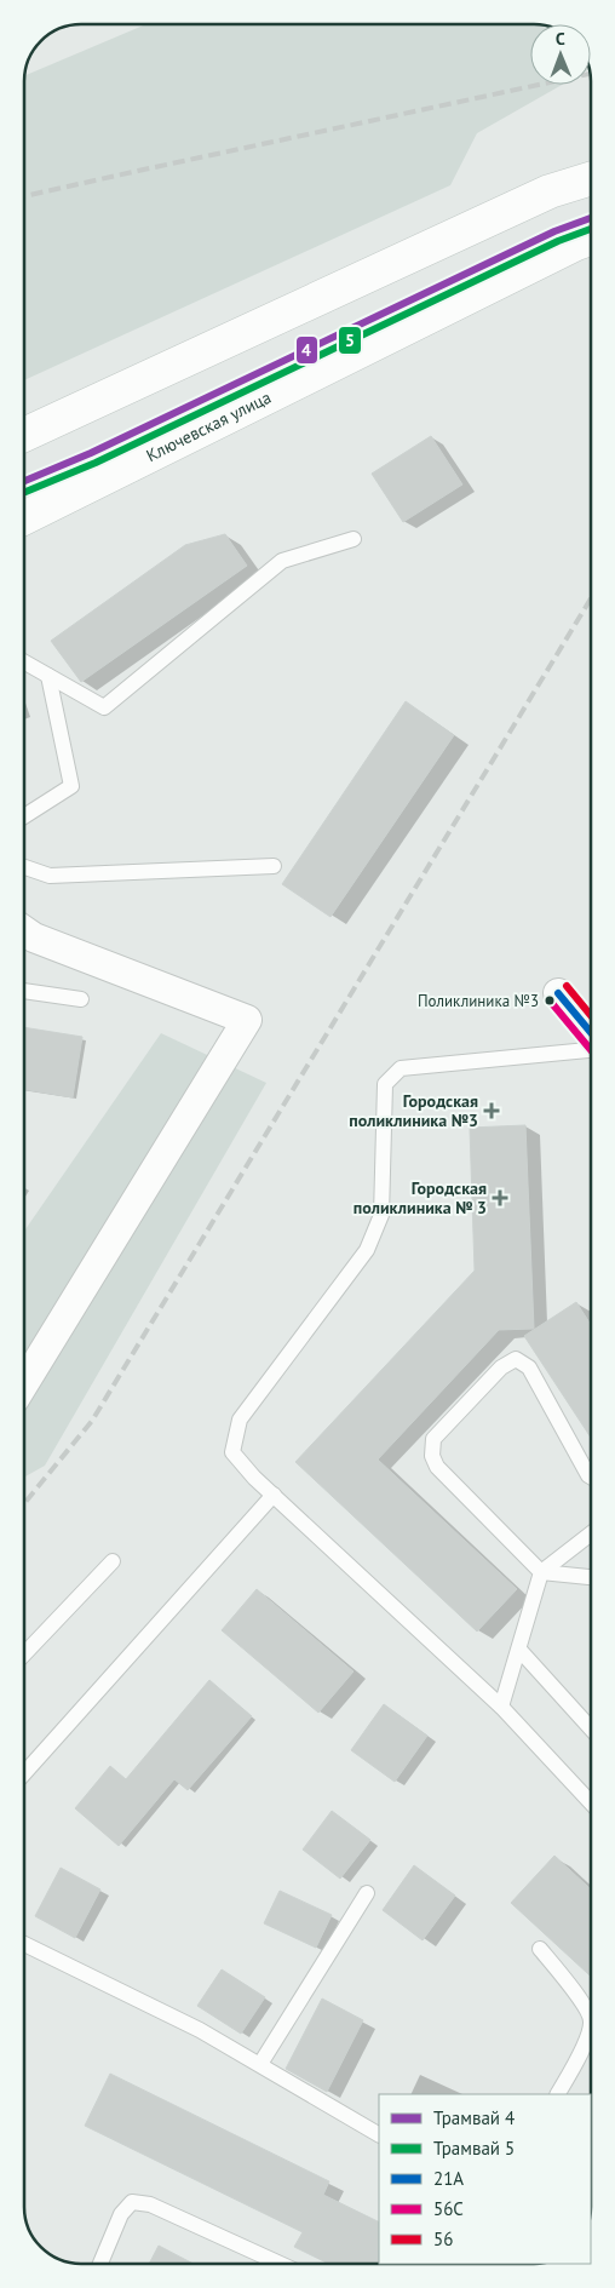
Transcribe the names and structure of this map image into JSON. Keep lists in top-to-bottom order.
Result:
{
  "streets": {
    "main road": ["Ключевская улица"]
  },
  "places": {
    "other": ["Поликлиника №3"],
    "health": ["Городская поликлиника №3", "Городская поликлиника № 3"]
  },
  "lines": [
    "tram line 4",
    "tram line 5",
    "transit line 56",
    "transit line 21А",
    "transit line 56С"
  ],
  "legend": [
    "Трамвай 4",
    "Трамвай 5",
    "21А",
    "56С",
    "56"
  ],
  "north": "top"
}
